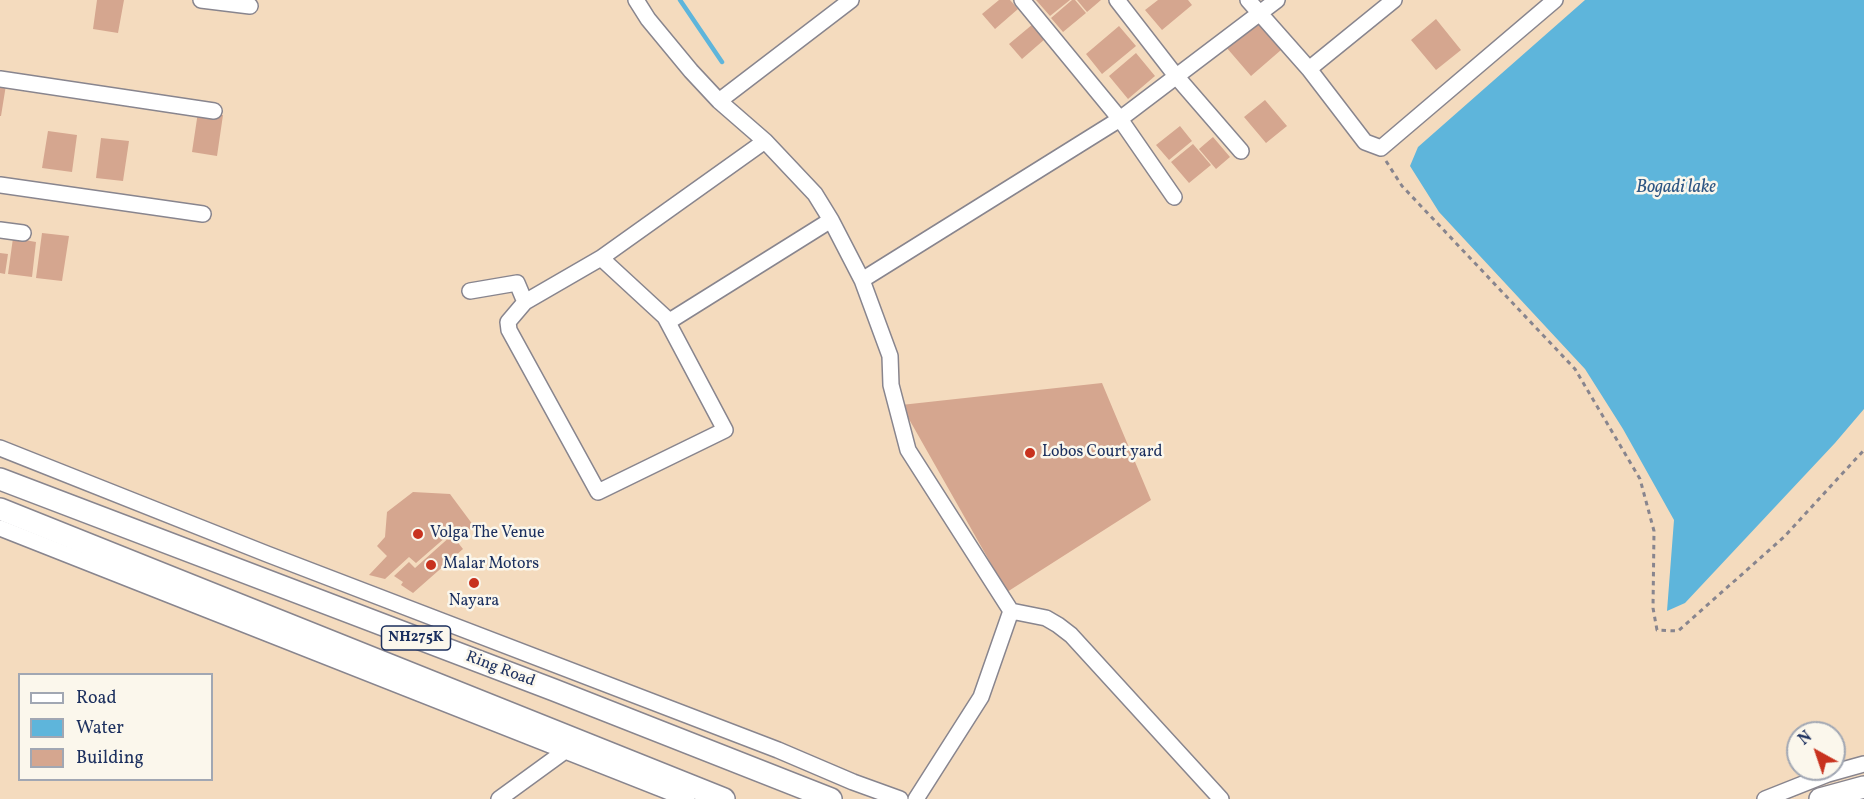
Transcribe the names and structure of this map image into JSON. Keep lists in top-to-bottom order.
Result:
{
  "streets": {
    "highway": ["NH275K", "Ring Road"]
  },
  "water": ["Bogadi lake"],
  "places": [
    "Lobos Court yard",
    "Volga The Venue",
    "Malar Motors",
    "Nayara"
  ],
  "legend": ["Road", "Water", "Building"],
  "north": "top left"
}
